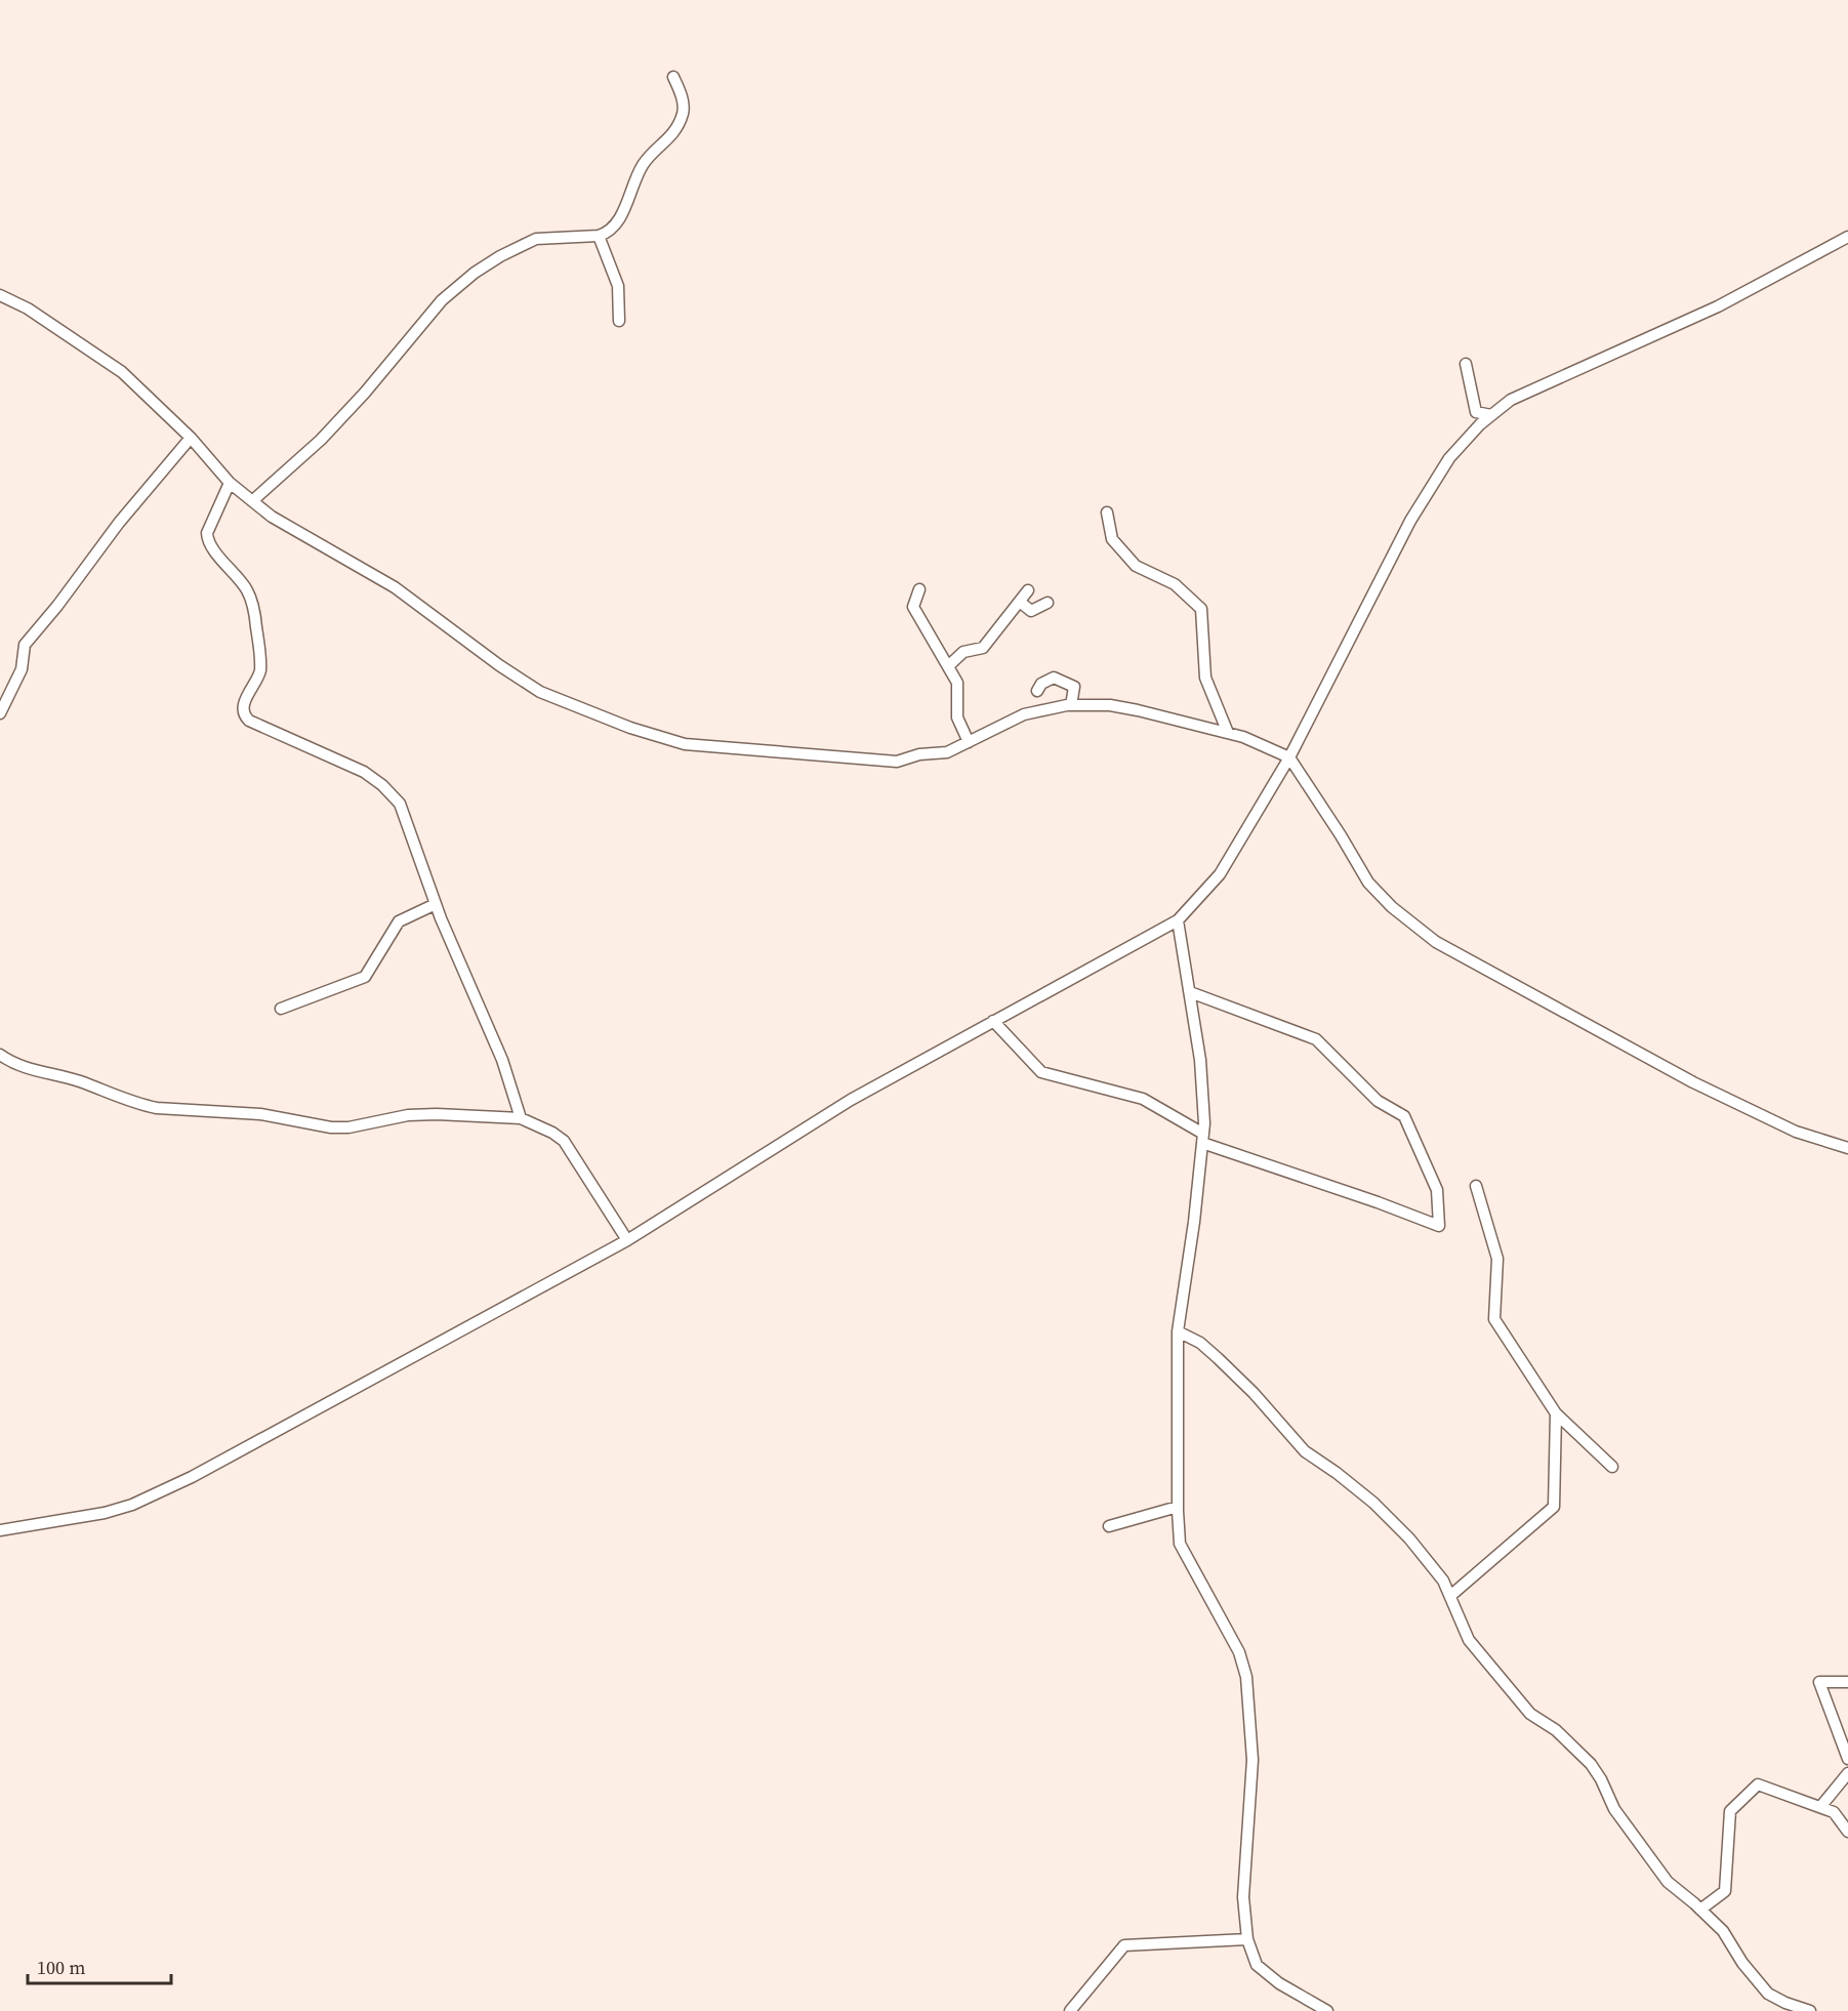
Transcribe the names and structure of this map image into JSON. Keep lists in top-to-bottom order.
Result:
{
  "scale_bar": "100 m"
}
